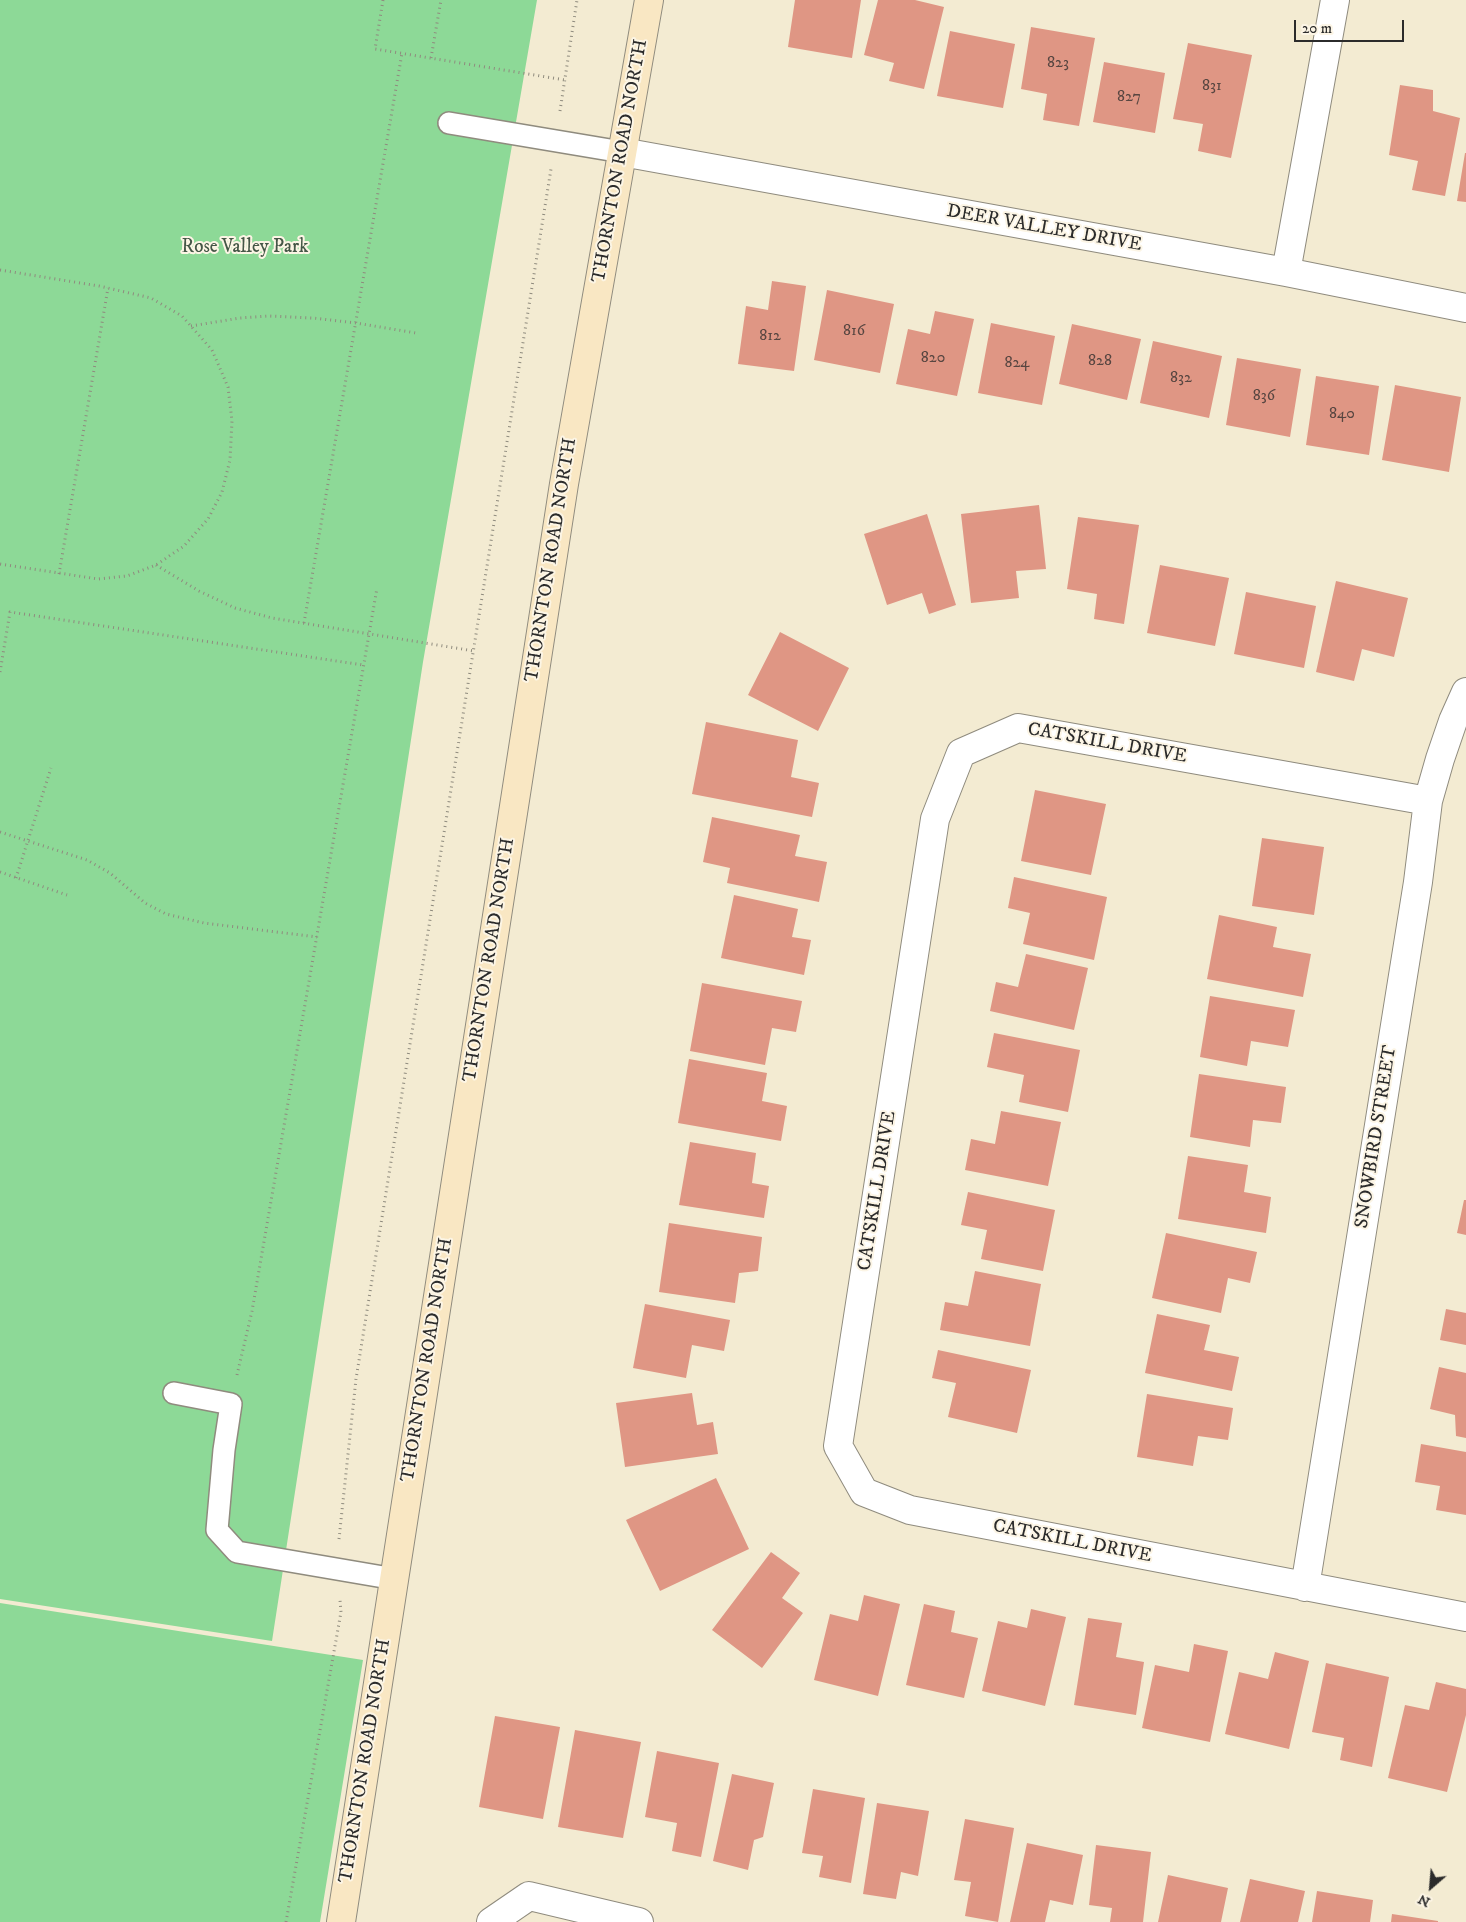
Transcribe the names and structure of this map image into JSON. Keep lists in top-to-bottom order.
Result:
{
  "streets": {
    "main road": ["THORNTON ROAD NORTH"],
    "street": ["DEER VALLEY DRIVE", "CATSKILL DRIVE", "SNOWBIRD STREET"]
  },
  "crossings": [
    ["THORNTON ROAD NORTH", "DEER VALLEY DRIVE"],
    ["CATSKILL DRIVE", "SNOWBIRD STREET"]
  ],
  "parks": ["Rose Valley Park"],
  "house_numbers": [
    "823",
    "831",
    "827",
    "816",
    "812",
    "820",
    "828",
    "824",
    "832",
    "836",
    "840"
  ],
  "scale_bar": "20 m",
  "north": "bottom left"
}
